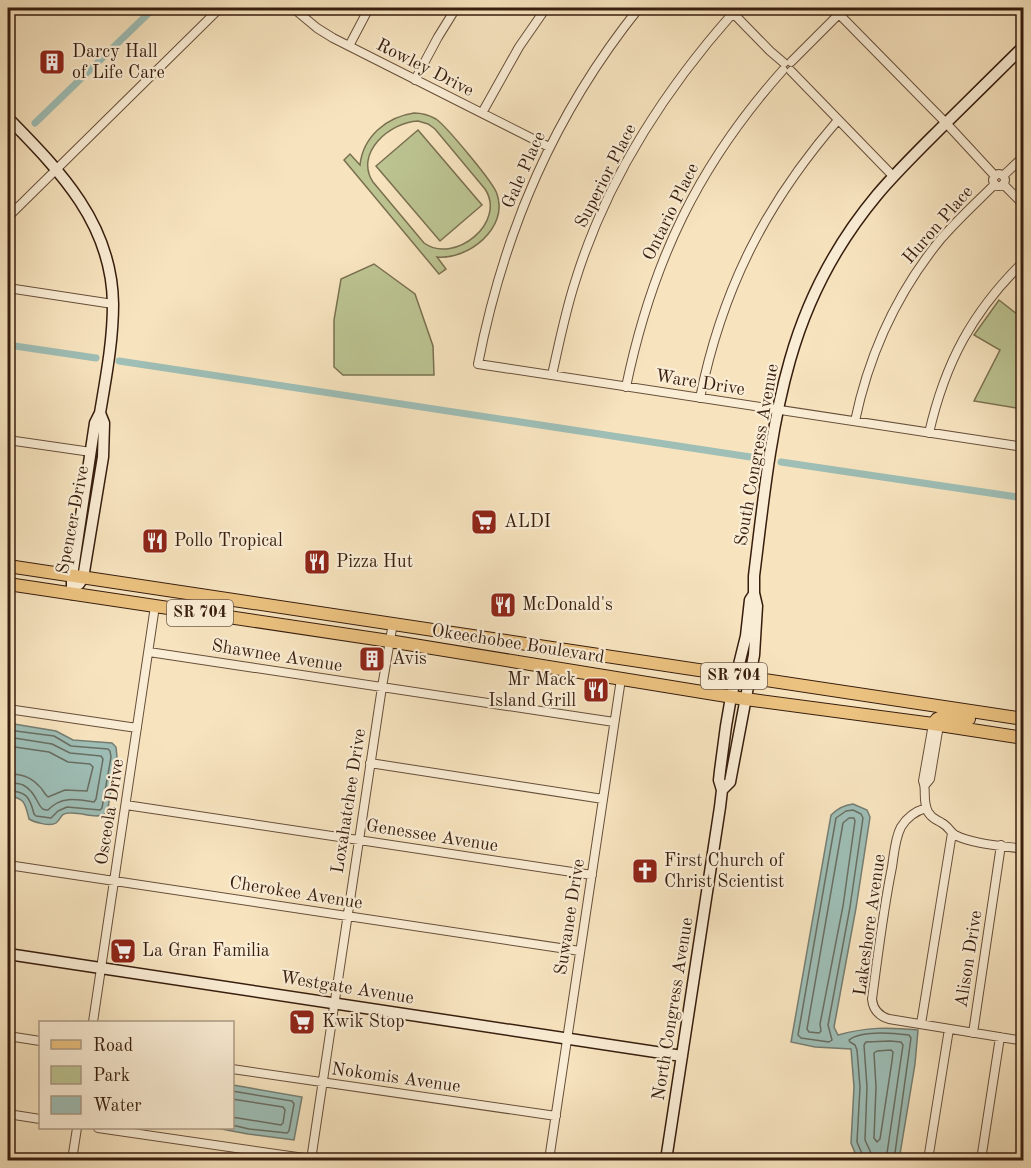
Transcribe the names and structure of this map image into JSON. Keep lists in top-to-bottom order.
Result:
{
  "streets": {
    "main road": ["SR 704", "Okeechobee Boulevard"],
    "street": [
      "Rowley Drive",
      "Gale Place",
      "Superior Place",
      "Ontario Place",
      "Huron Place",
      "Ware Drive",
      "South Congress Avenue",
      "Spencer Drive",
      "Shawnee Avenue",
      "Loxahatchee Drive",
      "Osceola Drive",
      "Genessee Avenue",
      "Cherokee Avenue",
      "Suwanee Drive",
      "Lakeshore Avenue",
      "Alison Drive",
      "Westgate Avenue",
      "North Congress Avenue",
      "Nokomis Avenue"
    ]
  },
  "crossings": [
    ["Rowley Drive", "Gale Place"],
    ["Gale Place", "Ware Drive"],
    ["Superior Place", "Ware Drive"],
    ["Ontario Place", "Ware Drive"],
    ["Huron Place", "Ware Drive"],
    ["Ware Drive", "South Congress Avenue"],
    ["South Congress Avenue", "Okeechobee Boulevard"],
    ["South Congress Avenue", "North Congress Avenue"],
    ["Spencer Drive", "Okeechobee Boulevard"],
    ["Okeechobee Boulevard", "Loxahatchee Drive"],
    ["Okeechobee Boulevard", "Osceola Drive"],
    ["Okeechobee Boulevard", "Suwanee Drive"],
    ["Okeechobee Boulevard", "North Congress Avenue"],
    ["Shawnee Avenue", "Loxahatchee Drive"],
    ["Shawnee Avenue", "Osceola Drive"],
    ["Shawnee Avenue", "Suwanee Drive"],
    ["Loxahatchee Drive", "Genessee Avenue"],
    ["Loxahatchee Drive", "Cherokee Avenue"],
    ["Loxahatchee Drive", "Westgate Avenue"],
    ["Loxahatchee Drive", "Nokomis Avenue"],
    ["Osceola Drive", "Genessee Avenue"],
    ["Osceola Drive", "Cherokee Avenue"],
    ["Osceola Drive", "Westgate Avenue"],
    ["Genessee Avenue", "Suwanee Drive"],
    ["Cherokee Avenue", "Suwanee Drive"],
    ["Suwanee Drive", "Westgate Avenue"],
    ["Suwanee Drive", "Nokomis Avenue"],
    ["Lakeshore Avenue", "Alison Drive"],
    ["Westgate Avenue", "North Congress Avenue"]
  ],
  "places": {
    "building": ["Darcy Hall of Life Care", "Avis"],
    "supermarket": ["ALDI", "La Gran Familia", "Kwik Stop"],
    "restaurant": [
      "Pollo Tropical",
      "Pizza Hut",
      "McDonald's",
      "Mr Mack Island Grill"
    ],
    "church": ["First Church of Christ Scientist"]
  },
  "legend": ["Road", "Park", "Water"]
}
